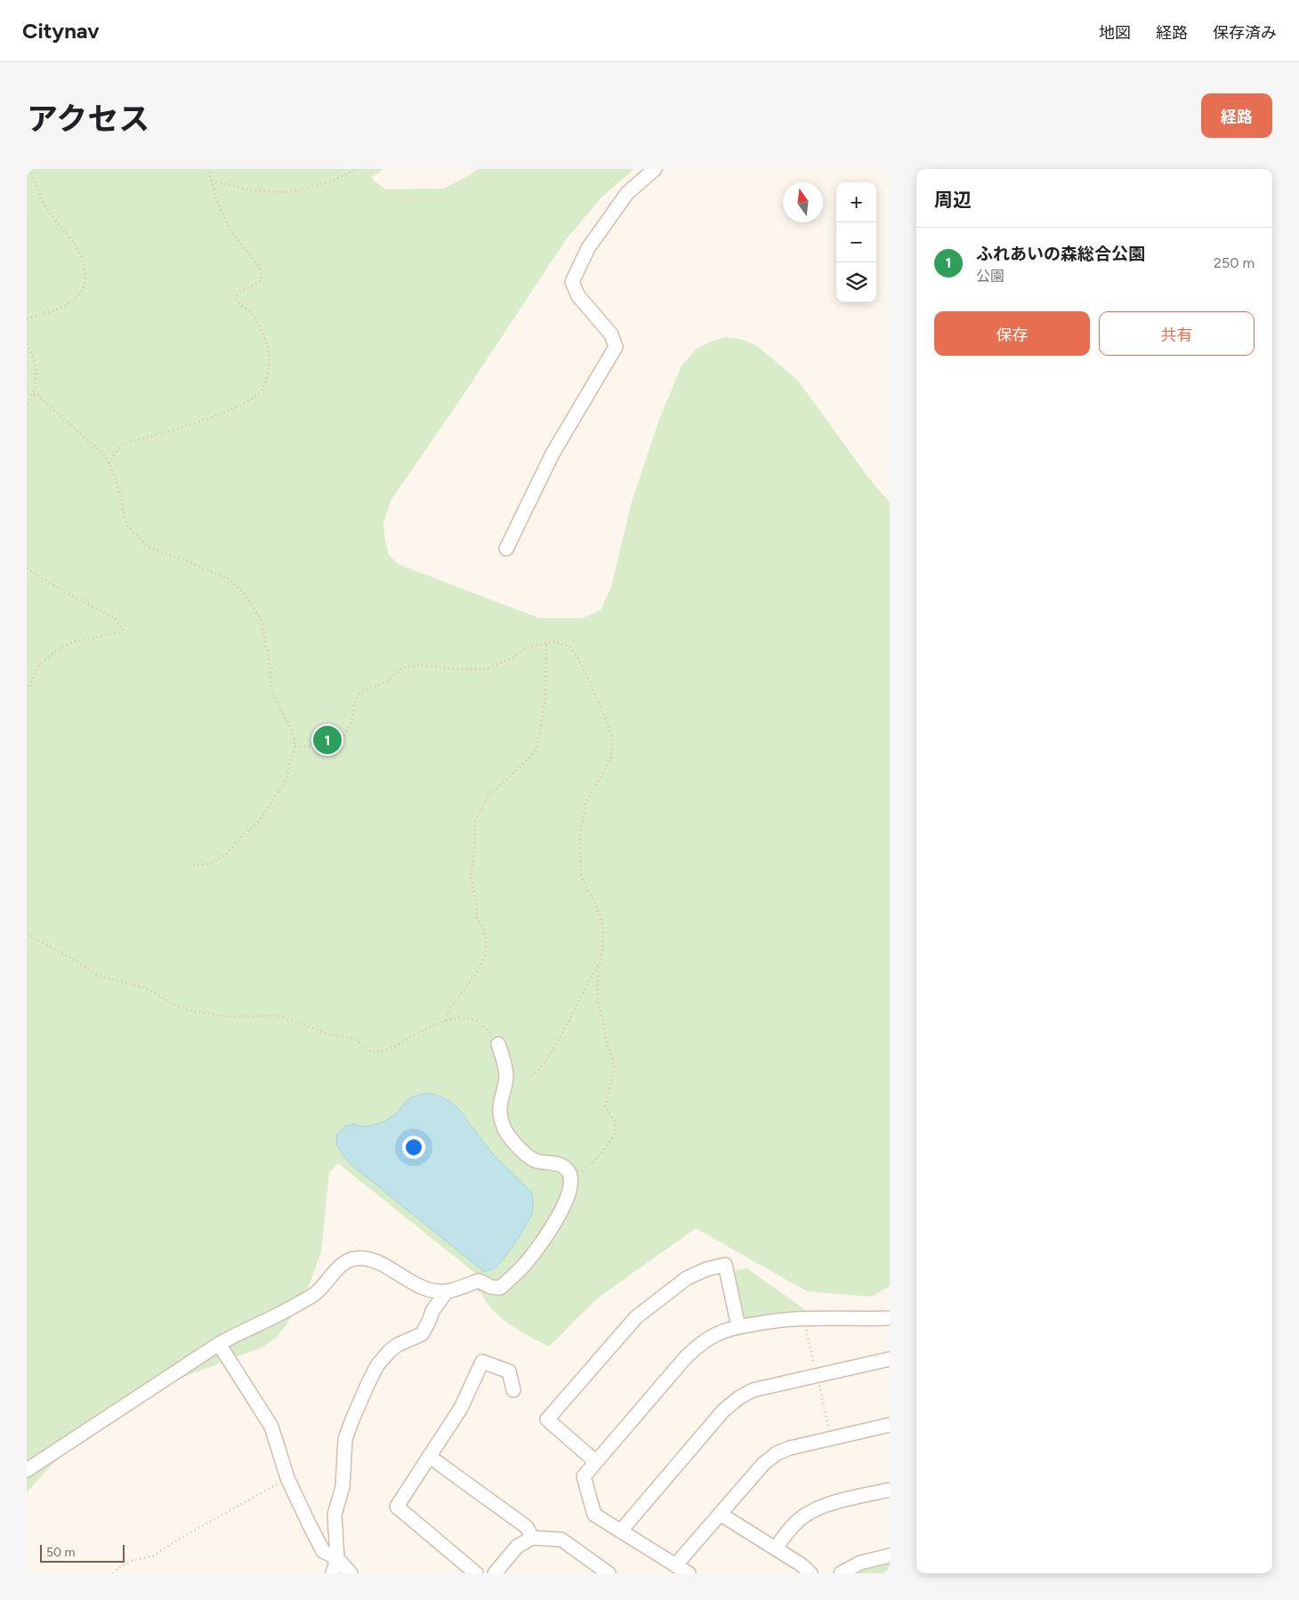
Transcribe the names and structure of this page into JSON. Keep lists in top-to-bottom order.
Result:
{
  "scale_bar": "50 m",
  "north": "top",
  "page": {
    "header": "Citynav",
    "nav": ["地図", "経路", "保存済み"],
    "title": "アクセス",
    "buttons": [
      "経路",
      ["保存", "共有"]
    ],
    "heading": "周辺",
    "map_buttons": ["+", "−"],
    "list": [
      {
        "mark": "1",
        "name": "ふれあいの森総合公園",
        "note": "公園",
        "value": "250 m"
      }
    ],
    "pins": "1",
    "scale": "50 m"
  }
}
